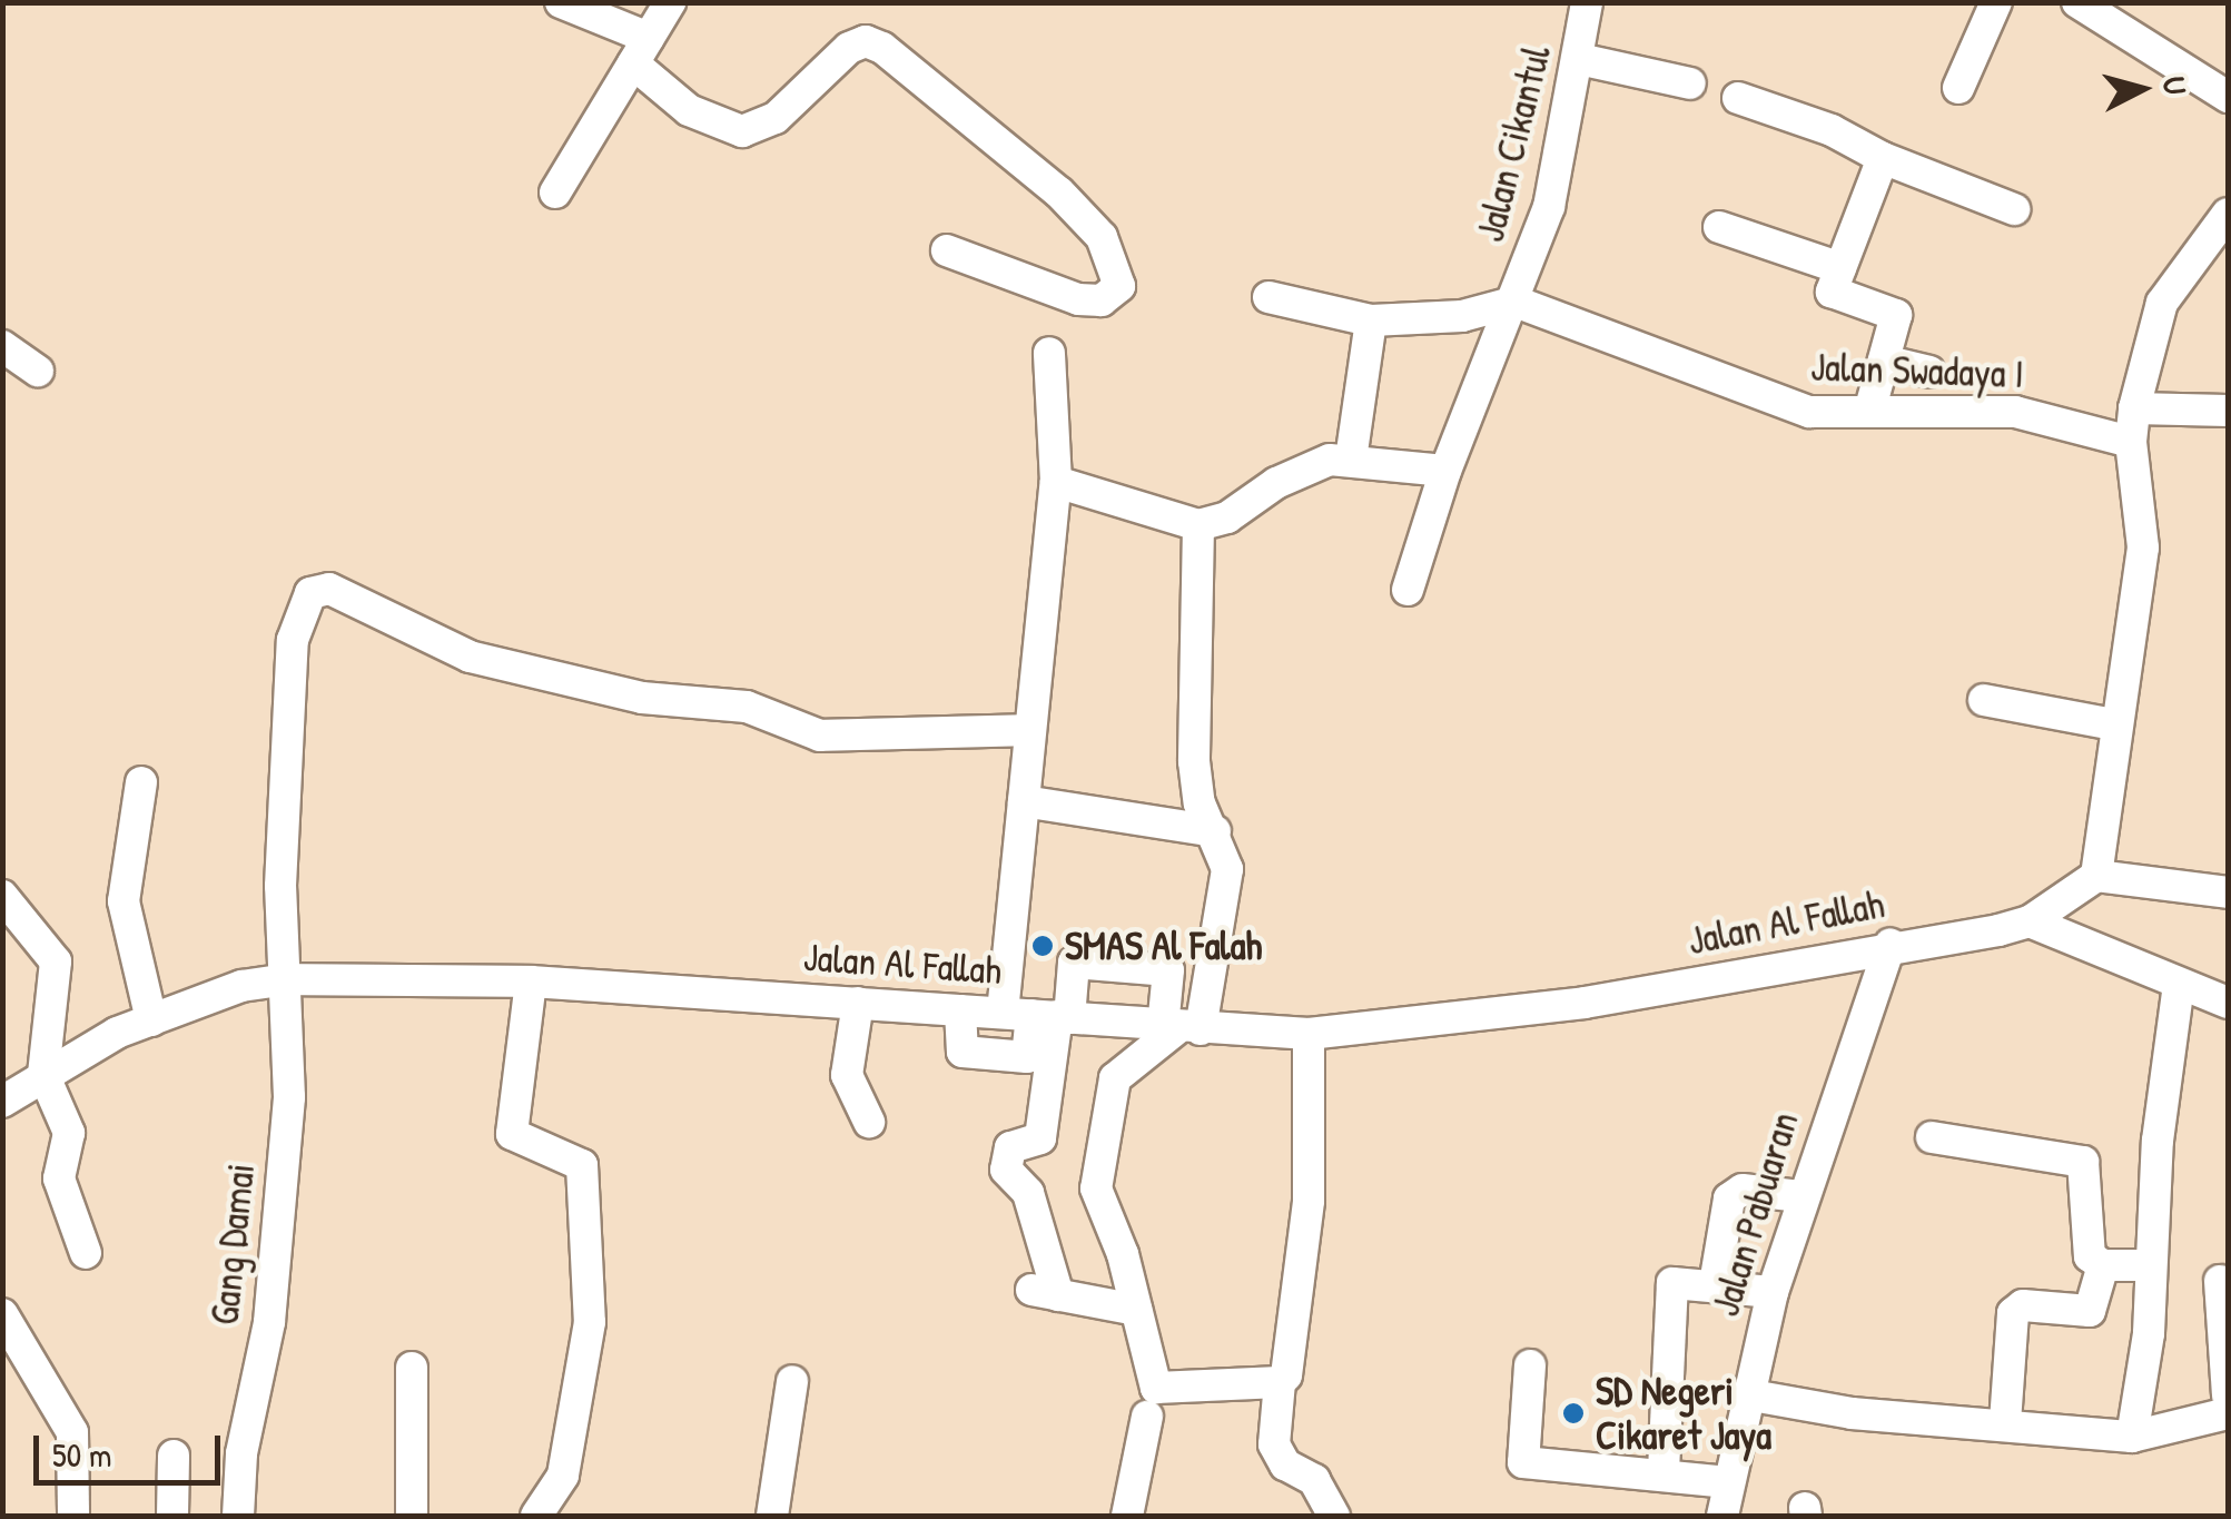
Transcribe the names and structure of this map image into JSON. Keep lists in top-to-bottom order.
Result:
{
  "streets": {
    "street": [
      "Jalan Cikantul",
      "Jalan Swadaya I",
      "Jalan Al Fallah",
      "Jalan Pabuaran",
      "Gang Damai"
    ]
  },
  "crossings": [
    ["Jalan Cikantul", "Jalan Swadaya I"],
    ["Jalan Al Fallah", "Jalan Pabuaran"],
    ["Jalan Al Fallah", "Gang Damai"]
  ],
  "places": ["SMAS Al Falah", "SD Negeri Cikaret Jaya"],
  "scale_bar": "50 m",
  "north": "right"
}
